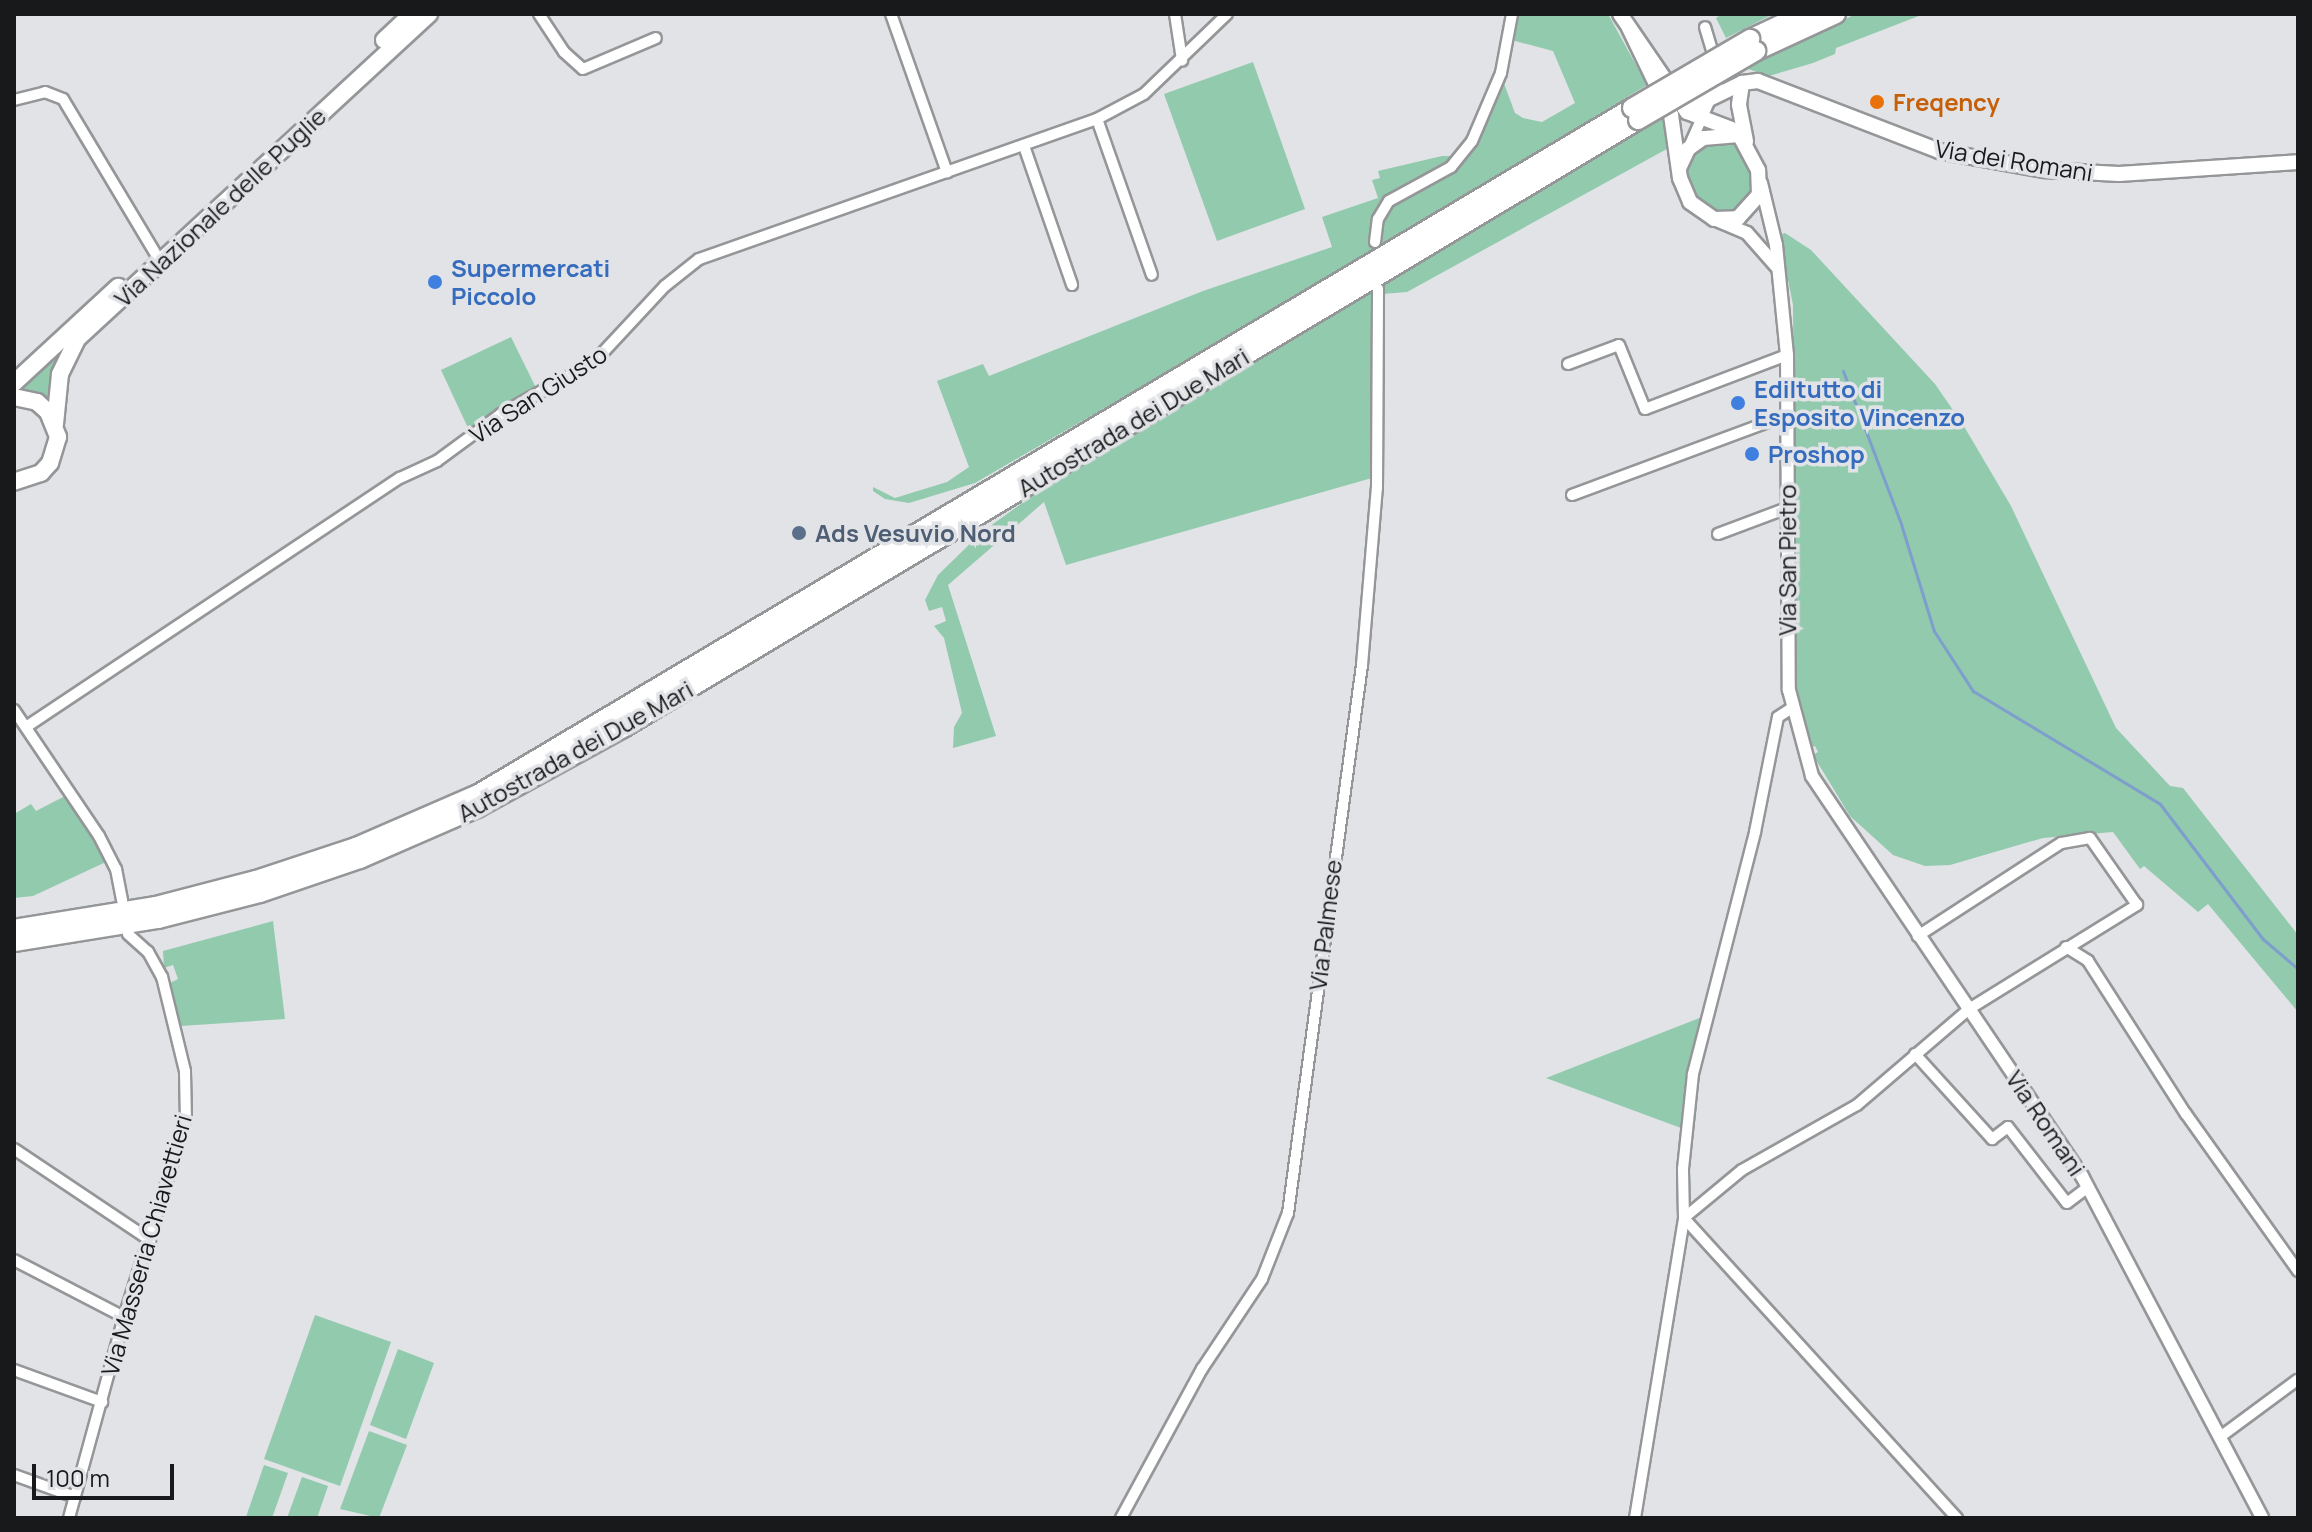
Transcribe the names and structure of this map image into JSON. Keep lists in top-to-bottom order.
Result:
{
  "streets": {
    "highway": ["Autostrada dei Due Mari"],
    "main road": ["Via dei Romani", "Via Nazionale delle Puglie"],
    "street": [
      "Via San Giusto",
      "Via San Pietro",
      "Via Palmese",
      "Via Romani",
      "Via Masseria Chiavettieri"
    ]
  },
  "crossings": [
    ["Via San Pietro", "Via Romani"]
  ],
  "places": [
    "Freqency",
    "Supermercati Piccolo",
    "Ediltutto di Esposito Vincenzo",
    "Proshop",
    "Ads Vesuvio Nord"
  ],
  "scale_bar": "100 m"
}
